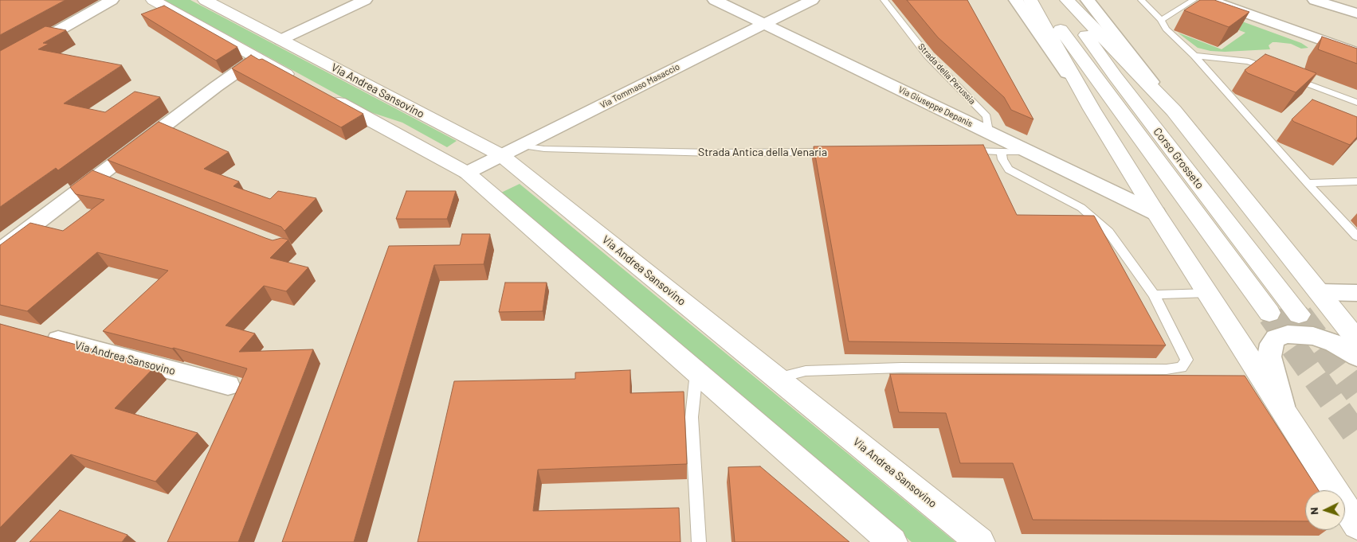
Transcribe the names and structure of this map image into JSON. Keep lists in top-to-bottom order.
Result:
{
  "streets": {
    "main road": ["Via Andrea Sansovino", "Corso Grosseto"],
    "street": ["Via Tommaso Masaccio", "Via Giuseppe Depanis"],
    "lane": ["Strada della Perussia", "Strada Antica della Venaria"]
  },
  "crossings": [
    ["Strada della Perussia", "Via Giuseppe Depanis"],
    ["Via Tommaso Masaccio", "Via Andrea Sansovino"],
    ["Via Tommaso Masaccio", "Via Giuseppe Depanis"],
    ["Via Tommaso Masaccio", "Strada Antica della Venaria"],
    ["Via Andrea Sansovino", "Strada Antica della Venaria"]
  ],
  "north": "left"
}
